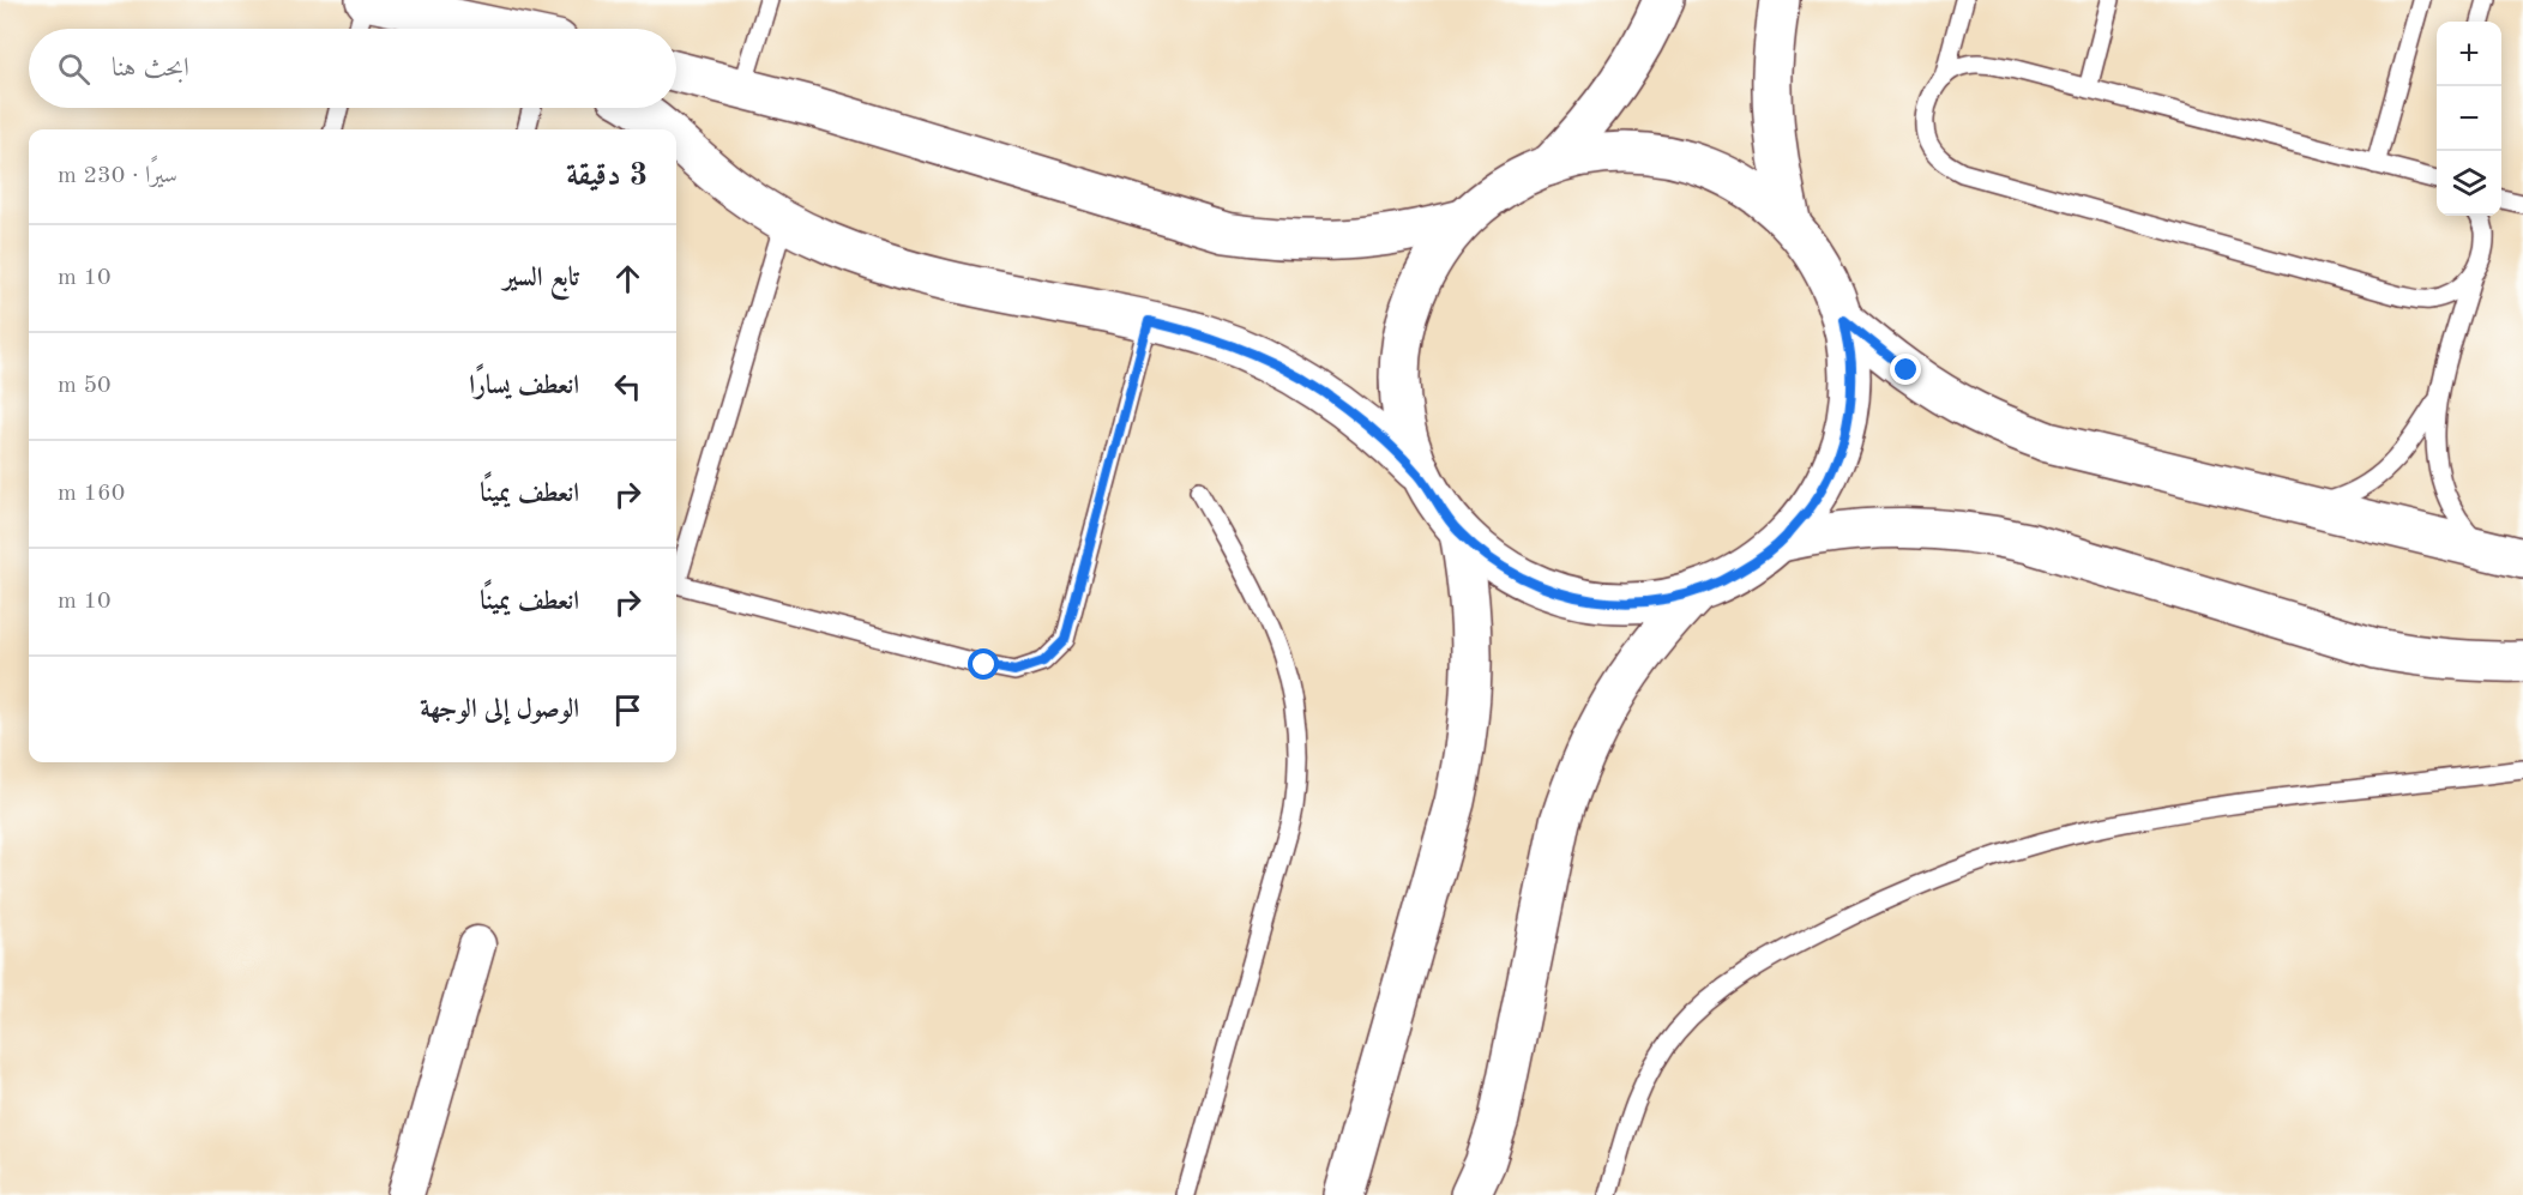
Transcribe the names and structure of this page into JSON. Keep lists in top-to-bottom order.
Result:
{
  "page": {
    "map_buttons": ["+", "−"],
    "search": "ابحث هنا",
    "heading": ["3 دقيقة", "سيرًا · 230 m"],
    "list": [
      ["تابع السير", "10 m"],
      ["انعطف يسارًا", "50 m"],
      ["انعطف يمينًا", "160 m"],
      ["انعطف يمينًا", "10 m"],
      "الوصول إلى الوجهة"
    ]
  }
}
